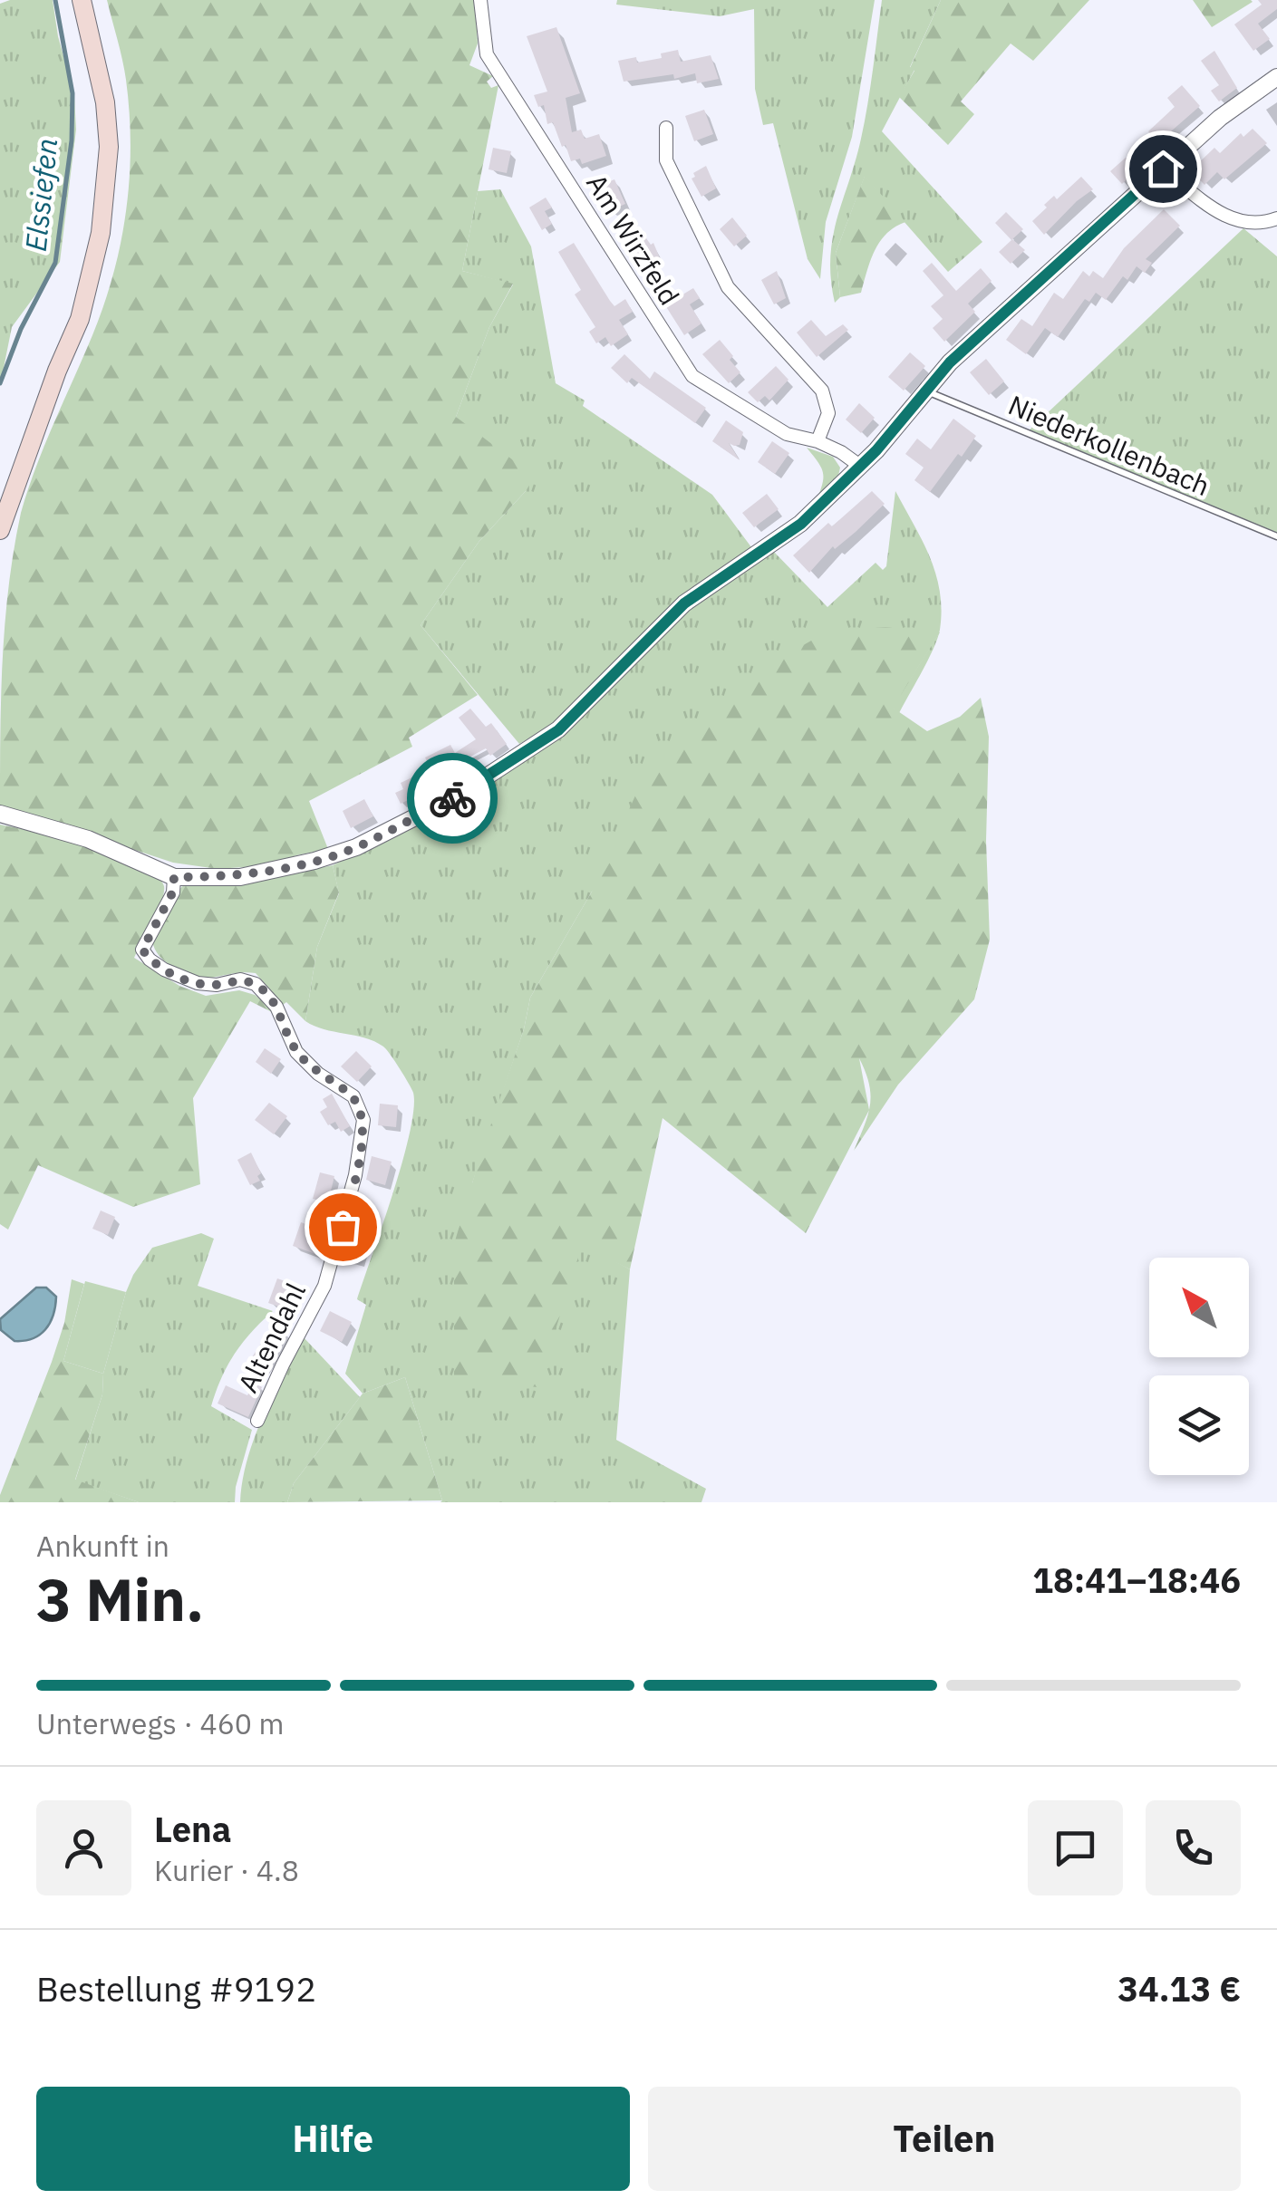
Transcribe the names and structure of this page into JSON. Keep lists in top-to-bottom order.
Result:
{
  "streets": {
    "street": ["Am Wirzfeld", "Altendahl"],
    "lane": ["Niederkollenbach"]
  },
  "water": ["Elssiefen"],
  "north": "top left",
  "page": {
    "heading": ["3 Min.", "Ankunft in", "18:41–18:46"],
    "panel": [
      "Lena",
      "Kurier · 4.8",
      "Bestellung #9192",
      "34.13 €"
    ],
    "bar": "Unterwegs · 460 m",
    "buttons": ["Hilfe", "Teilen"]
  }
}
